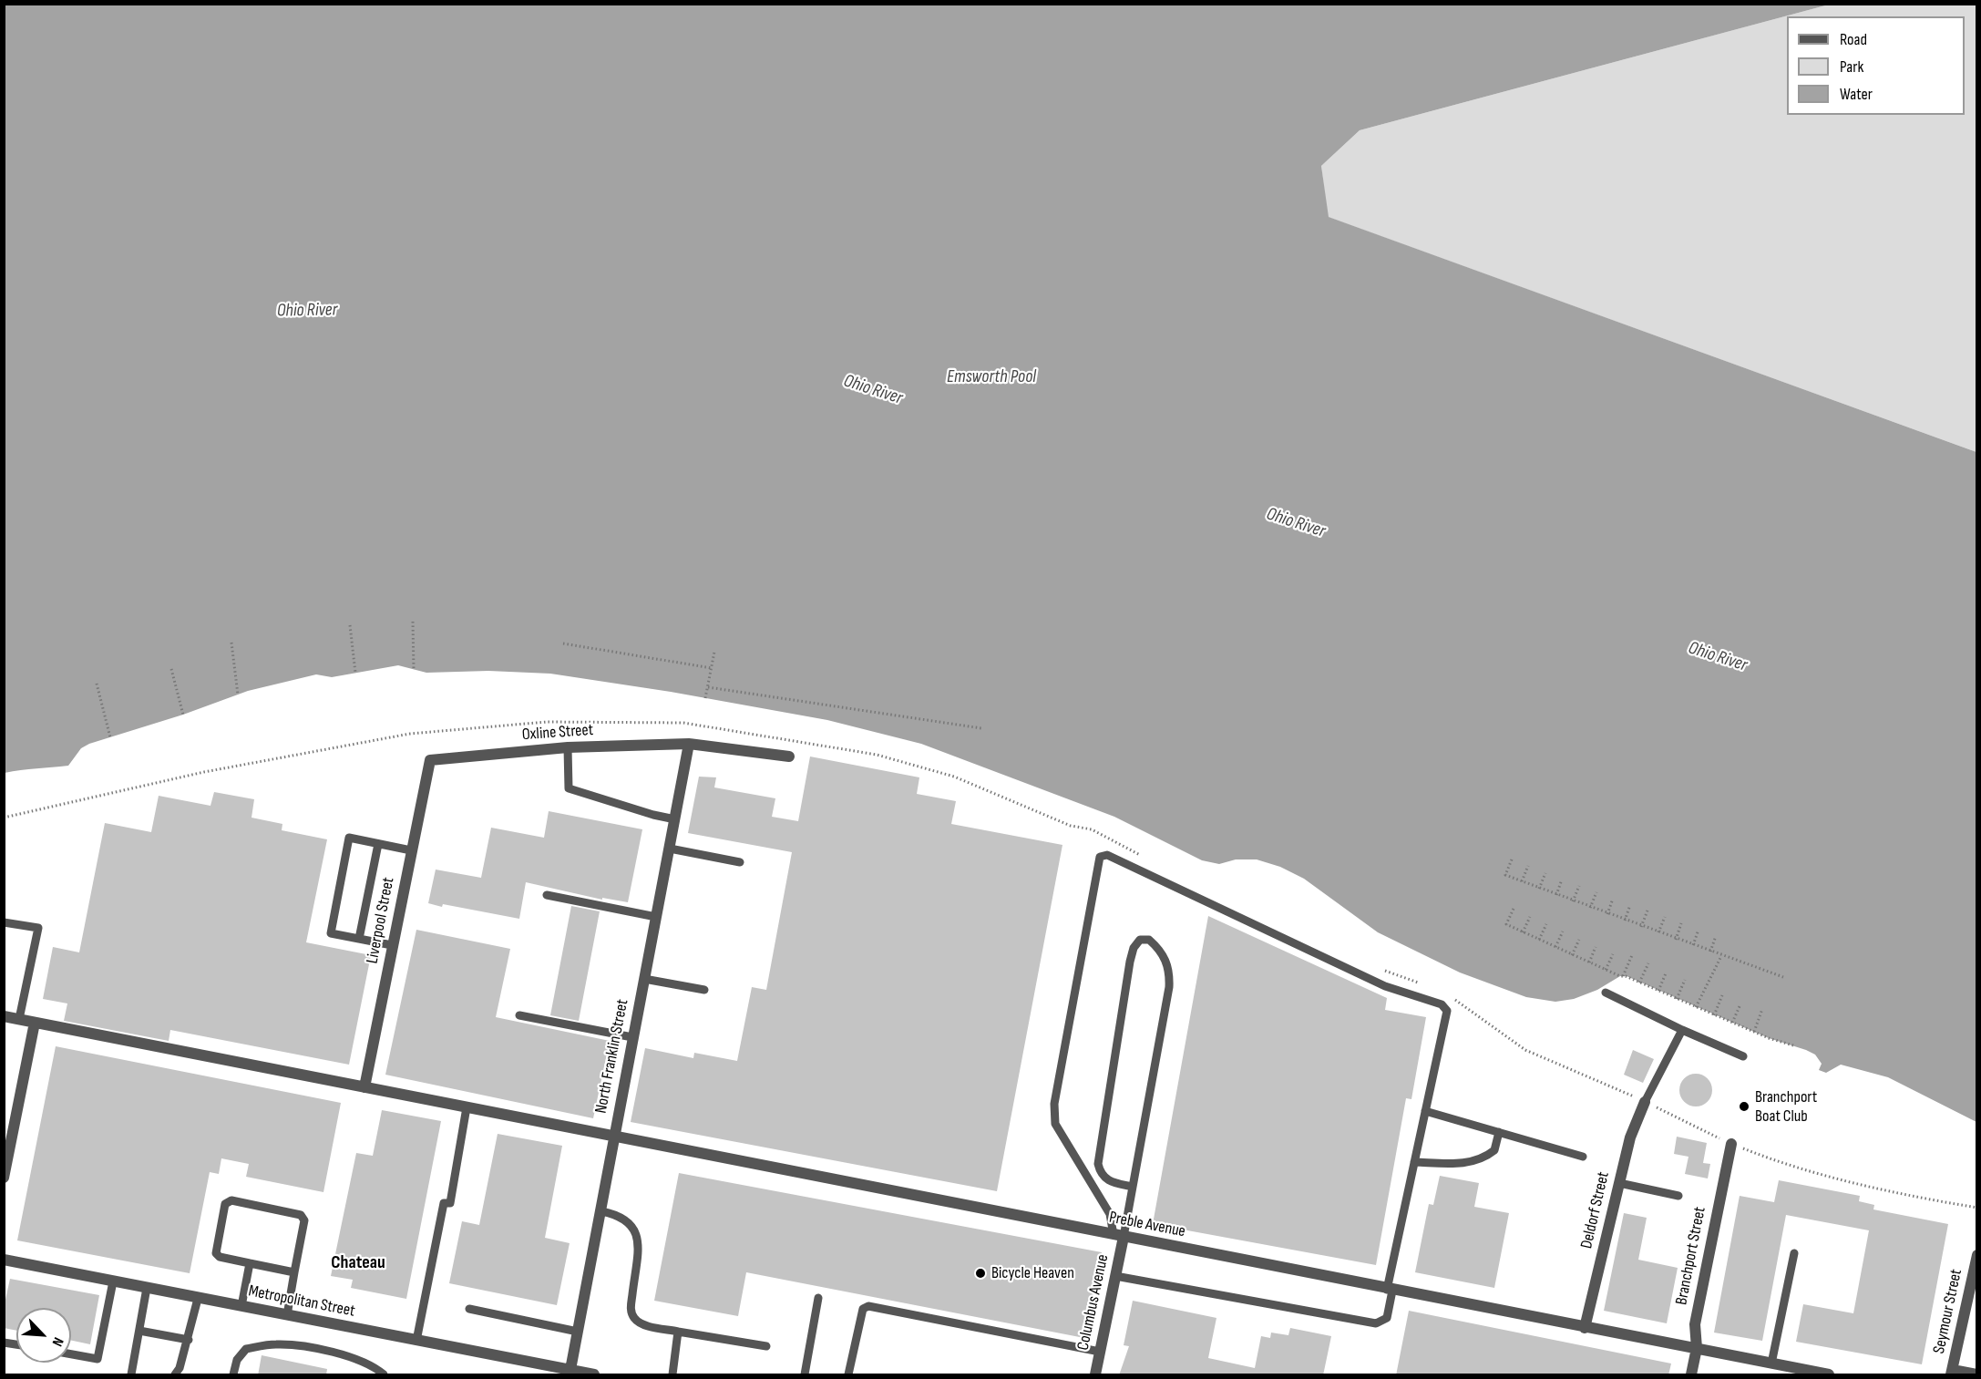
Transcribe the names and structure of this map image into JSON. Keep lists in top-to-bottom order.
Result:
{
  "streets": {
    "street": [
      "Oxline Street",
      "Liverpool Street",
      "North Franklin Street",
      "Deldorf Street",
      "Preble Avenue",
      "Branchport Street",
      "Metropolitan Street",
      "Columbus Avenue",
      "Seymour Street"
    ]
  },
  "crossings": [
    ["Oxline Street", "Liverpool Street"],
    ["Oxline Street", "North Franklin Street"],
    ["Liverpool Street", "Preble Avenue"],
    ["North Franklin Street", "Preble Avenue"],
    ["North Franklin Street", "Metropolitan Street"],
    ["Deldorf Street", "Preble Avenue"],
    ["Preble Avenue", "Branchport Street"],
    ["Preble Avenue", "Columbus Avenue"]
  ],
  "districts": ["Chateau"],
  "water": ["Ohio River", "Emsworth Pool"],
  "places": ["Branchport Boat Club", "Bicycle Heaven"],
  "legend": ["Road", "Park", "Water"],
  "north": "bottom right"
}
